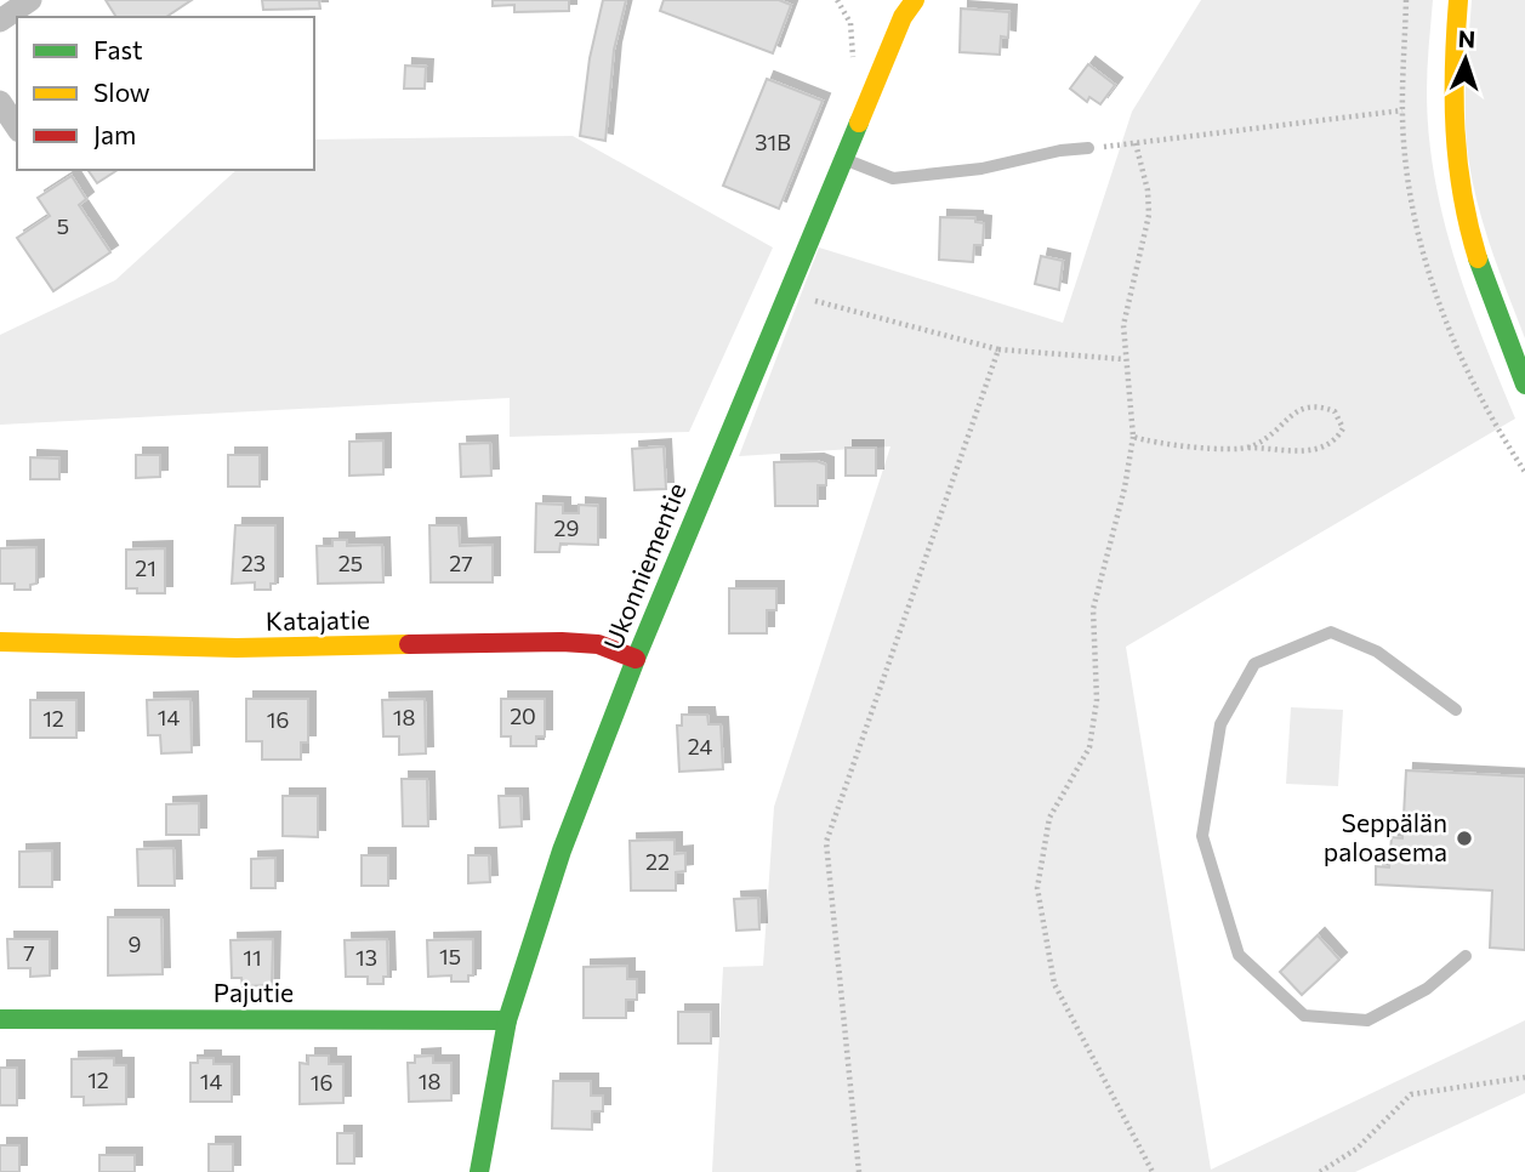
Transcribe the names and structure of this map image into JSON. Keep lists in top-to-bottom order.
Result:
{
  "streets": {
    "street": ["Ukonniementie", "Katajatie", "Pajutie"]
  },
  "crossings": [
    ["Ukonniementie", "Katajatie"],
    ["Ukonniementie", "Pajutie"]
  ],
  "places": ["Seppälän paloasema"],
  "house_numbers": [
    "31B",
    "5",
    "29",
    "23",
    "25",
    "27",
    "21",
    "20",
    "14",
    "18",
    "12",
    "16",
    "24",
    "22",
    "9",
    "7",
    "15",
    "11",
    "13",
    "12",
    "14",
    "18",
    "16"
  ],
  "legend": ["Fast", "Slow", "Jam"],
  "north": "top"
}
